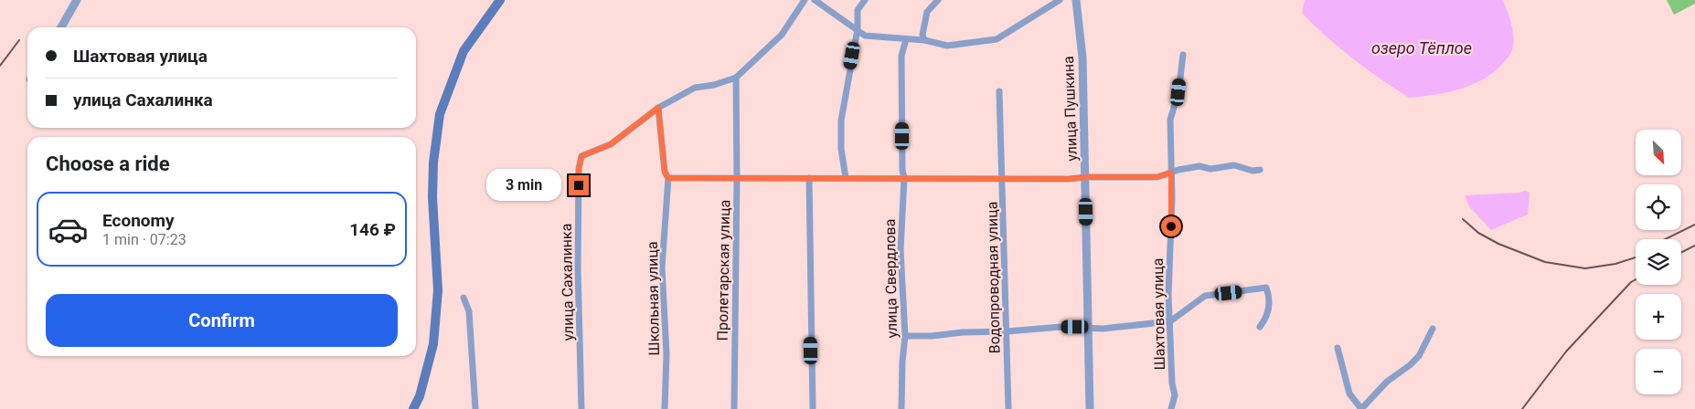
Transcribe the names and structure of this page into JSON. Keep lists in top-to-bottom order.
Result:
{
  "streets": {
    "street": [
      "улица Пушкина",
      "Пролетарская улица",
      "Водопроводная улица",
      "улица Свердлова",
      "улица Сахалинка",
      "Школьная улица",
      "Шахтовая улица"
    ]
  },
  "crossings": [
    ["улица Сахалинка", "Школьная улица"]
  ],
  "water": ["озеро Тёплое"],
  "north": "bottom right",
  "page": {
    "banner": ["Шахтовая улица", "улица Сахалинка"],
    "map_buttons": ["+", "−"],
    "heading": "Choose a ride",
    "bubble": "3 min",
    "list": [
      {
        "name": "Economy",
        "note": "1 min · 07:23",
        "value": "146 ₽"
      }
    ],
    "buttons": "Confirm"
  }
}
